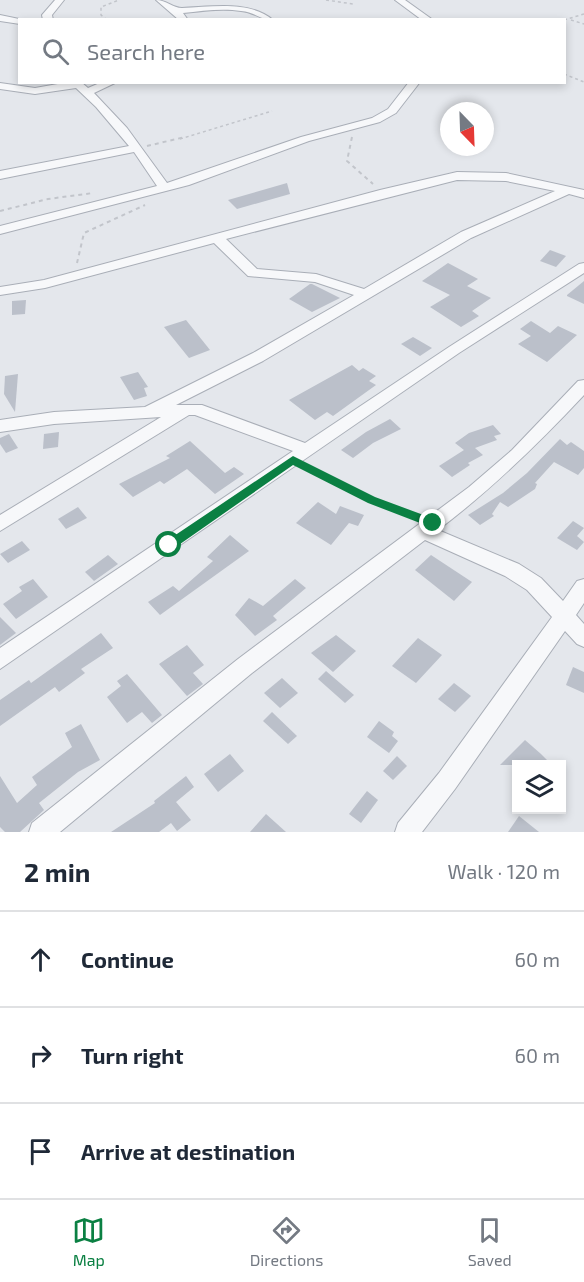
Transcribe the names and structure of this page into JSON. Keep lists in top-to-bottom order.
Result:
{
  "north": "bottom right",
  "page": {
    "search": "Search here",
    "heading": ["2 min", "Walk · 120 m"],
    "list": [
      ["Continue", "60 m"],
      ["Turn right", "60 m"],
      "Arrive at destination"
    ],
    "nav": ["Map", "Directions", "Saved"]
  }
}
